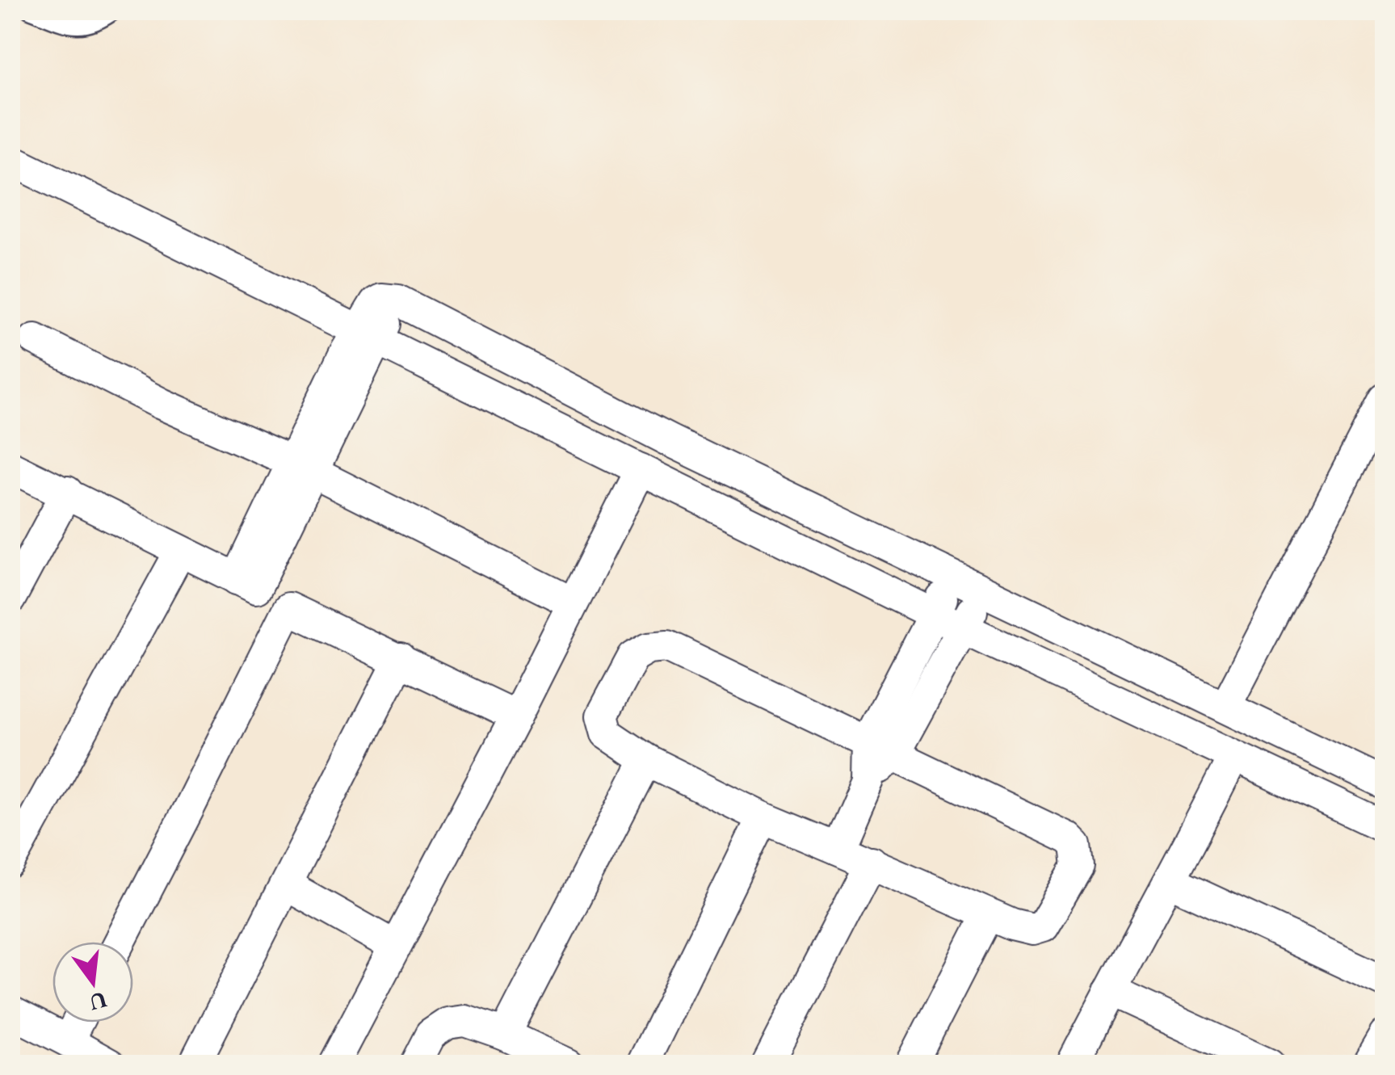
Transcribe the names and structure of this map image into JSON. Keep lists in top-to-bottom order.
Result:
{
  "north": "bottom"
}
